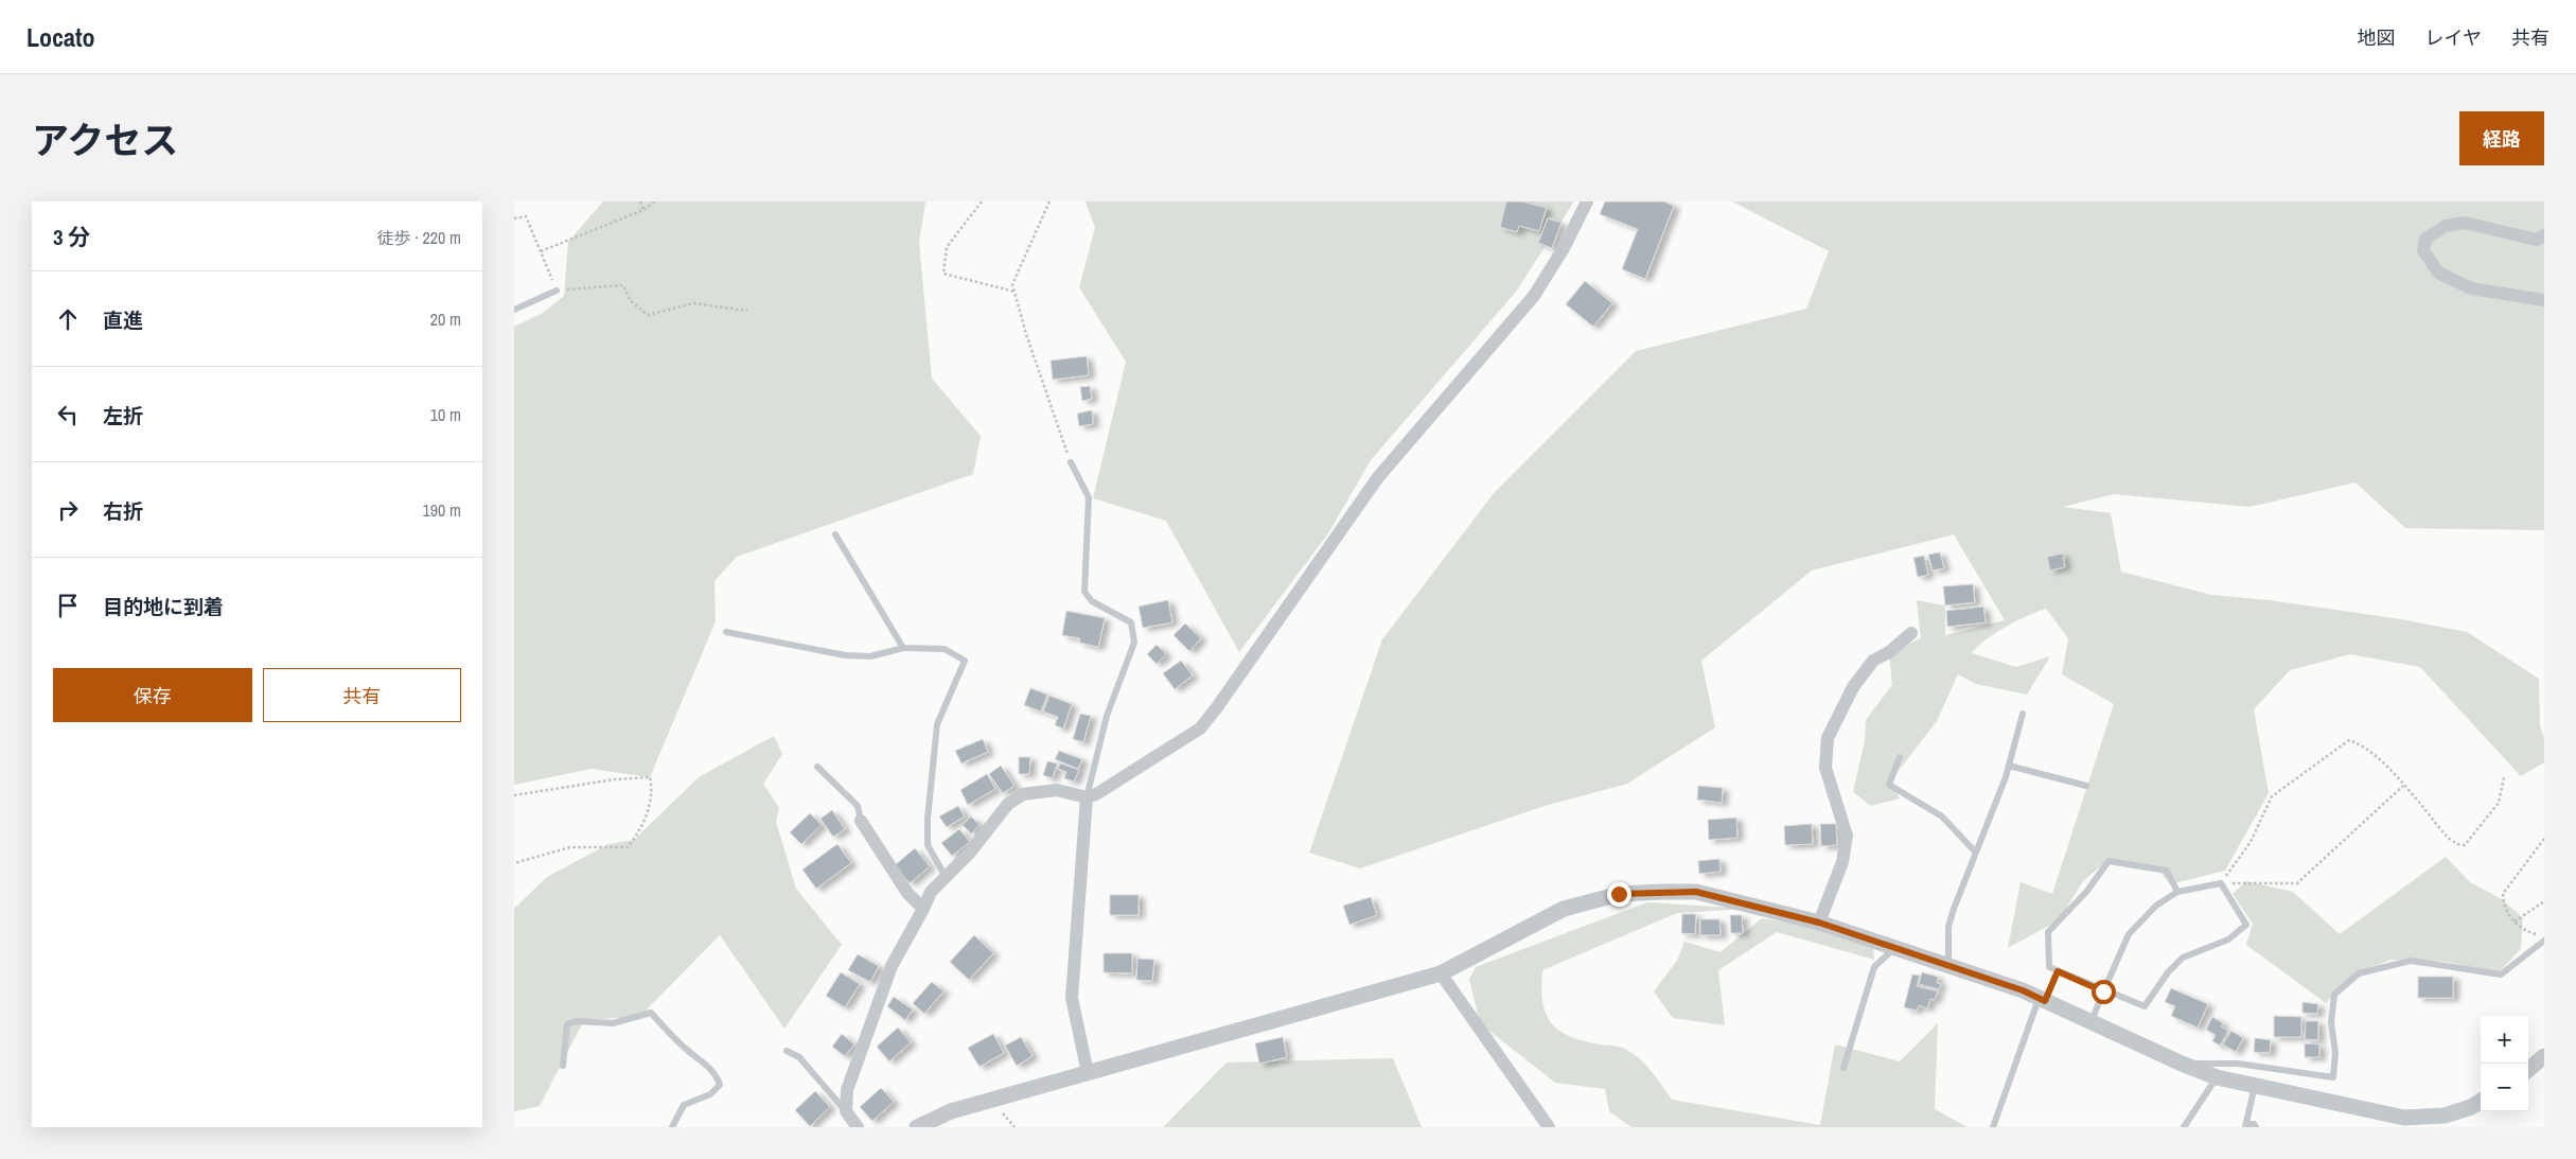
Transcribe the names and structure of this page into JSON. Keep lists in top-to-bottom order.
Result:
{
  "page": {
    "header": "Locato",
    "nav": ["地図", "レイヤ", "共有"],
    "title": "アクセス",
    "buttons": [
      "経路",
      ["保存", "共有"]
    ],
    "heading": ["3 分", "徒歩 · 220 m"],
    "list": [
      ["直進", "20 m"],
      ["左折", "10 m"],
      ["右折", "190 m"],
      "目的地に到着"
    ],
    "map_buttons": ["+", "−"]
  }
}
